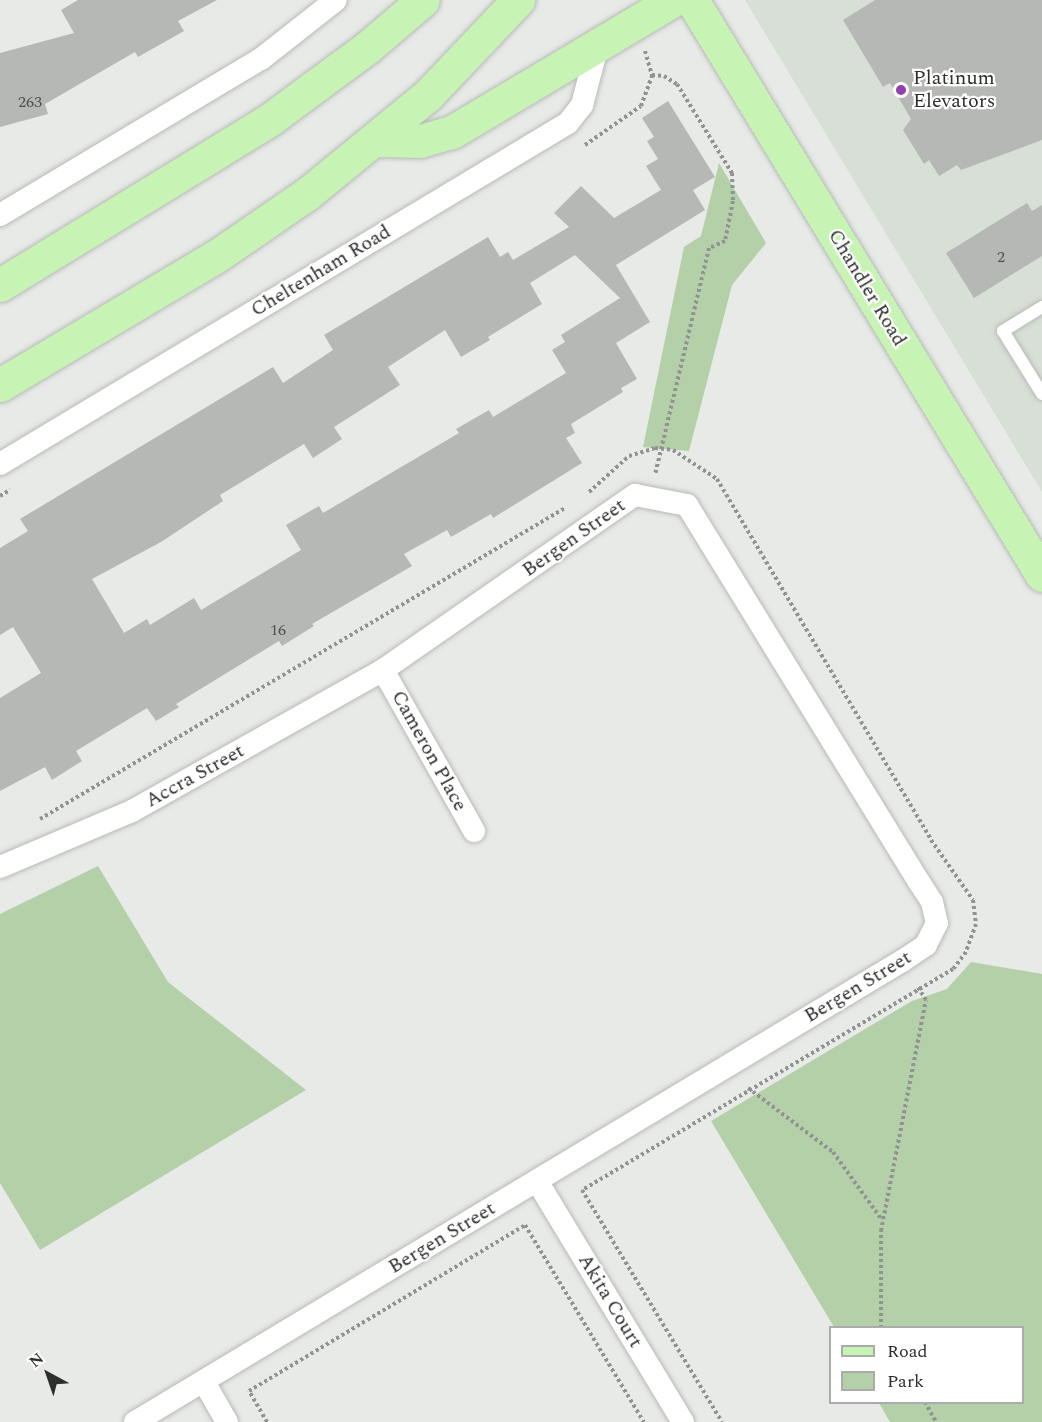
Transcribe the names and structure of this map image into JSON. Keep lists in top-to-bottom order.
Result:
{
  "streets": {
    "main road": ["Chandler Road"],
    "street": [
      "Cheltenham Road",
      "Bergen Street",
      "Cameron Place",
      "Accra Street",
      "Akita Court"
    ]
  },
  "crossings": [
    ["Bergen Street", "Cameron Place"],
    ["Bergen Street", "Accra Street"],
    ["Bergen Street", "Akita Court"],
    ["Cameron Place", "Accra Street"]
  ],
  "places": ["Platinum Elevators"],
  "house_numbers": ["263", "2", "16"],
  "legend": ["Road", "Park"],
  "north": "top left"
}
